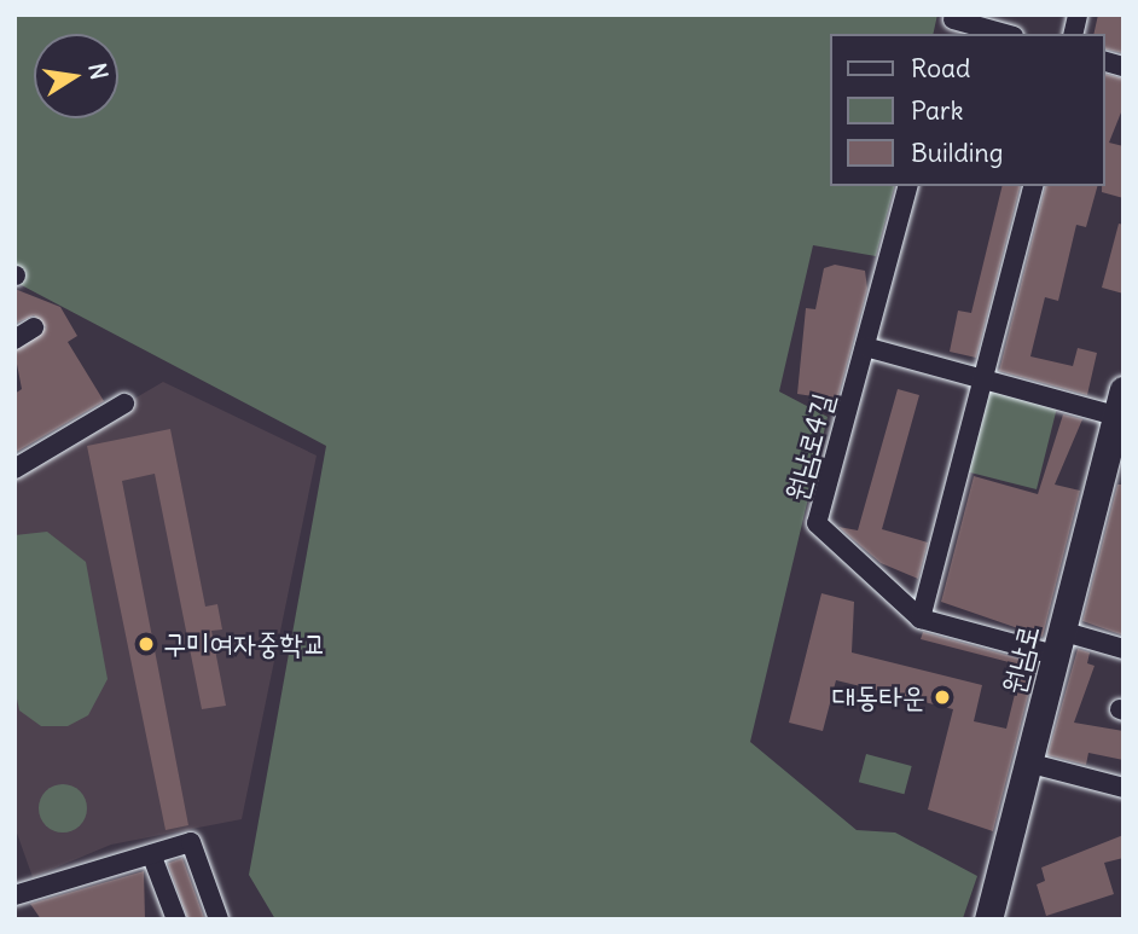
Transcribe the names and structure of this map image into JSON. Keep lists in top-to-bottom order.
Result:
{
  "streets": {
    "street": ["원남로4길", "원남로"]
  },
  "crossings": [
    ["원남로4길", "원남로"]
  ],
  "places": ["구미여자중학교", "대동타운"],
  "legend": ["Road", "Park", "Building"],
  "north": "right"
}
